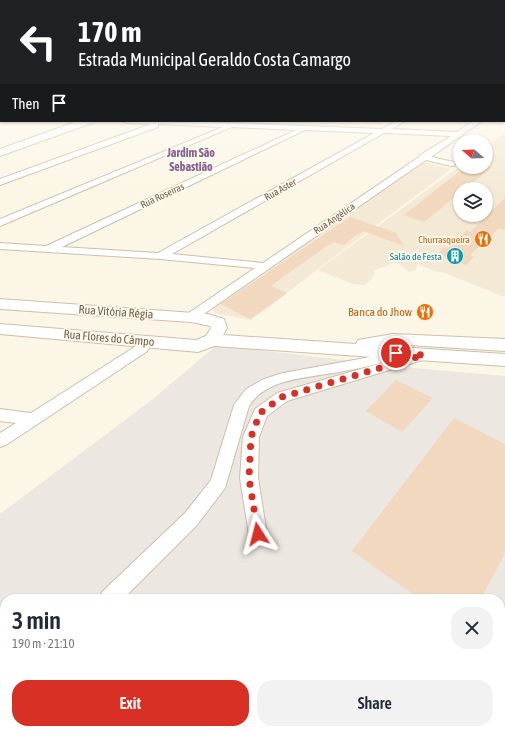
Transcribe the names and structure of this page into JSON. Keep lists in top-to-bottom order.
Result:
{
  "streets": {
    "street": [
      "Rua Aster",
      "Rua Roseiras",
      "Rua Angélica",
      "Rua Vitória Régia",
      "Rua Flores do Câmpo"
    ]
  },
  "crossings": [
    ["Rua Angélica", "Rua Vitória Régia"],
    ["Rua Vitória Régia", "Rua Flores do Câmpo"]
  ],
  "districts": ["Jardim São Sebastião"],
  "places": {
    "restaurant": ["Churrasqueira", "Banca do Jhow"],
    "building": ["Salão de Festa"]
  },
  "north": "left",
  "page": {
    "turn": ["170 m", "Estrada Municipal Geraldo Costa Camargo"],
    "then": "Then",
    "heading": ["3 min", "190 m · 21:10"],
    "buttons": ["Exit", "Share"]
  }
}
